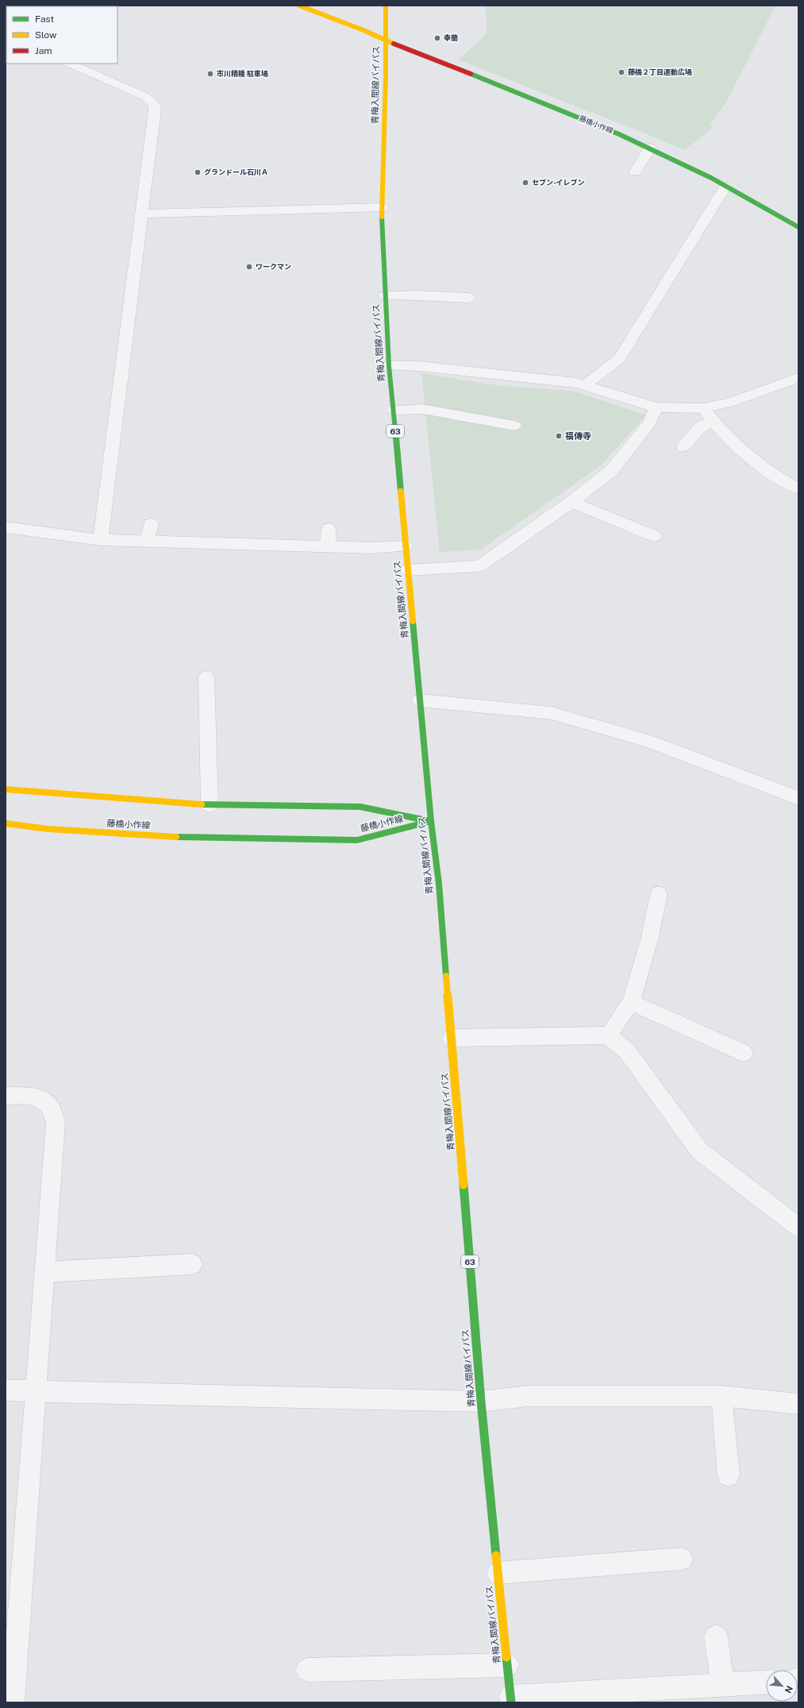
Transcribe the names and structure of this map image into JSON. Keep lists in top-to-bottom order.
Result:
{
  "streets": {
    "main road": ["青梅入間線バイパス", "藤橋小作線", "63"]
  },
  "crossings": [
    ["青梅入間線バイパス", "藤橋小作線"]
  ],
  "places": [
    "幸蘭",
    "藤橋２丁目運動広場",
    "市川精機 駐車場",
    "グランドール石川Ａ",
    "セブン-イレブン",
    "ワークマン",
    "福傳寺"
  ],
  "legend": ["Fast", "Slow", "Jam"],
  "north": "bottom right"
}
